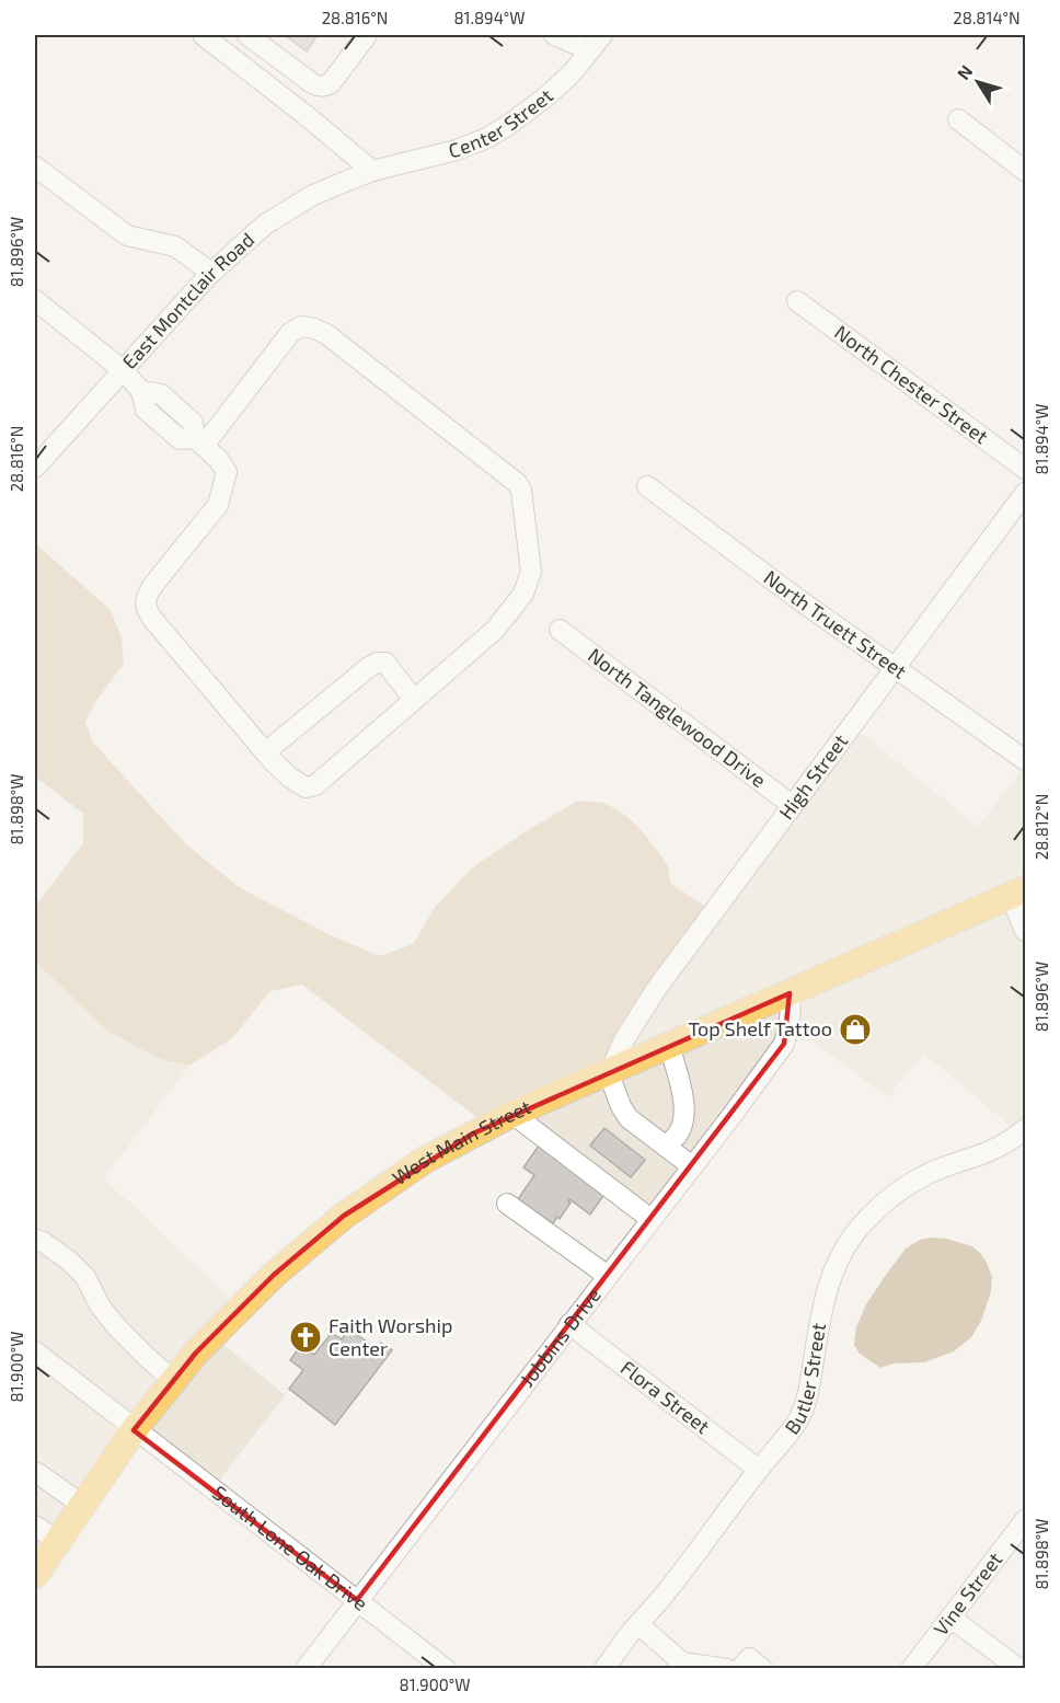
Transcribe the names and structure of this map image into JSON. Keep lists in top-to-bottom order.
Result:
{
  "streets": {
    "main road": ["West Main Street"],
    "street": [
      "Center Street",
      "East Montclair Road",
      "North Chester Street",
      "North Truett Street",
      "North Tanglewood Drive",
      "High Street",
      "Jobbins Drive",
      "Butler Street",
      "Flora Street",
      "South Lone Oak Drive",
      "Vine Street"
    ]
  },
  "crossings": [
    ["Center Street", "East Montclair Road"],
    ["North Truett Street", "High Street"],
    ["North Tanglewood Drive", "High Street"],
    ["High Street", "West Main Street"],
    ["West Main Street", "Jobbins Drive"],
    ["West Main Street", "South Lone Oak Drive"],
    ["Jobbins Drive", "Flora Street"],
    ["Jobbins Drive", "South Lone Oak Drive"],
    ["Butler Street", "Flora Street"]
  ],
  "places": {
    "shop": ["Top Shelf Tattoo"],
    "church": ["Faith Worship Center"]
  },
  "north": "top left",
  "coordinates": [
    "28.816°N",
    "81.894°W",
    "28.814°N",
    "81.896°W",
    "81.898°W",
    "28.812°N",
    "81.900°W"
  ]
}
